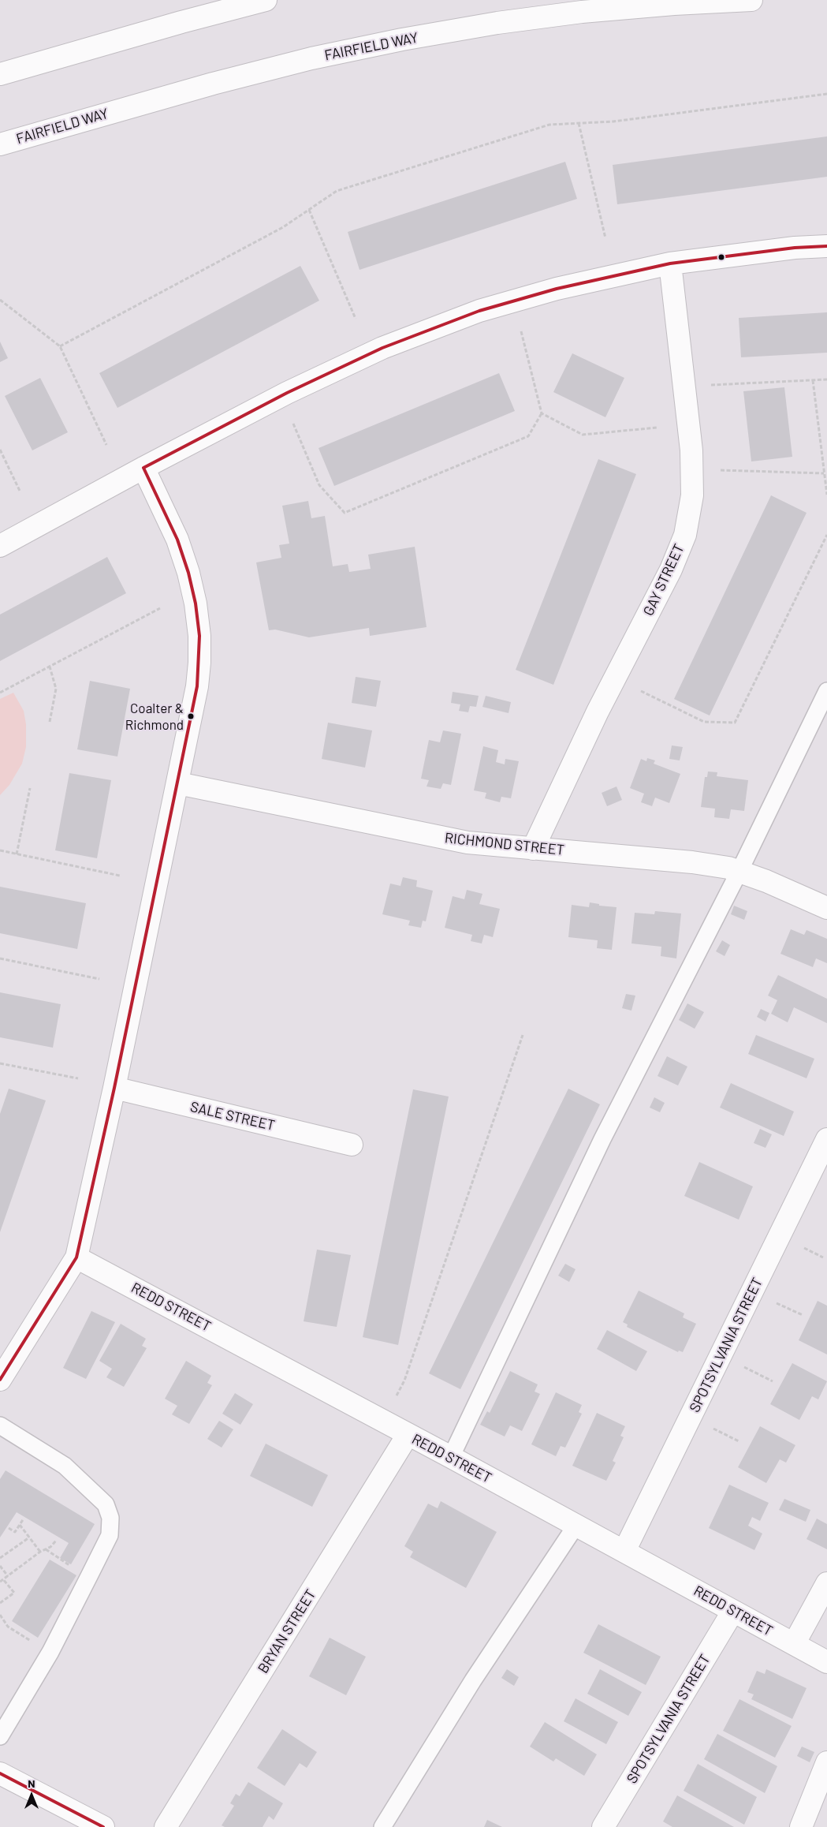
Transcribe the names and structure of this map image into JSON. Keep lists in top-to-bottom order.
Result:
{
  "streets": {
    "street": [
      "FAIRFIELD WAY",
      "GAY STREET",
      "RICHMOND STREET",
      "SALE STREET",
      "REDD STREET",
      "SPOTSYLVANIA STREET",
      "BRYAN STREET"
    ]
  },
  "crossings": [
    ["GAY STREET", "RICHMOND STREET"],
    ["REDD STREET", "SPOTSYLVANIA STREET"],
    ["REDD STREET", "BRYAN STREET"]
  ],
  "places": ["Coalter & Richmond"],
  "north": "top"
}
